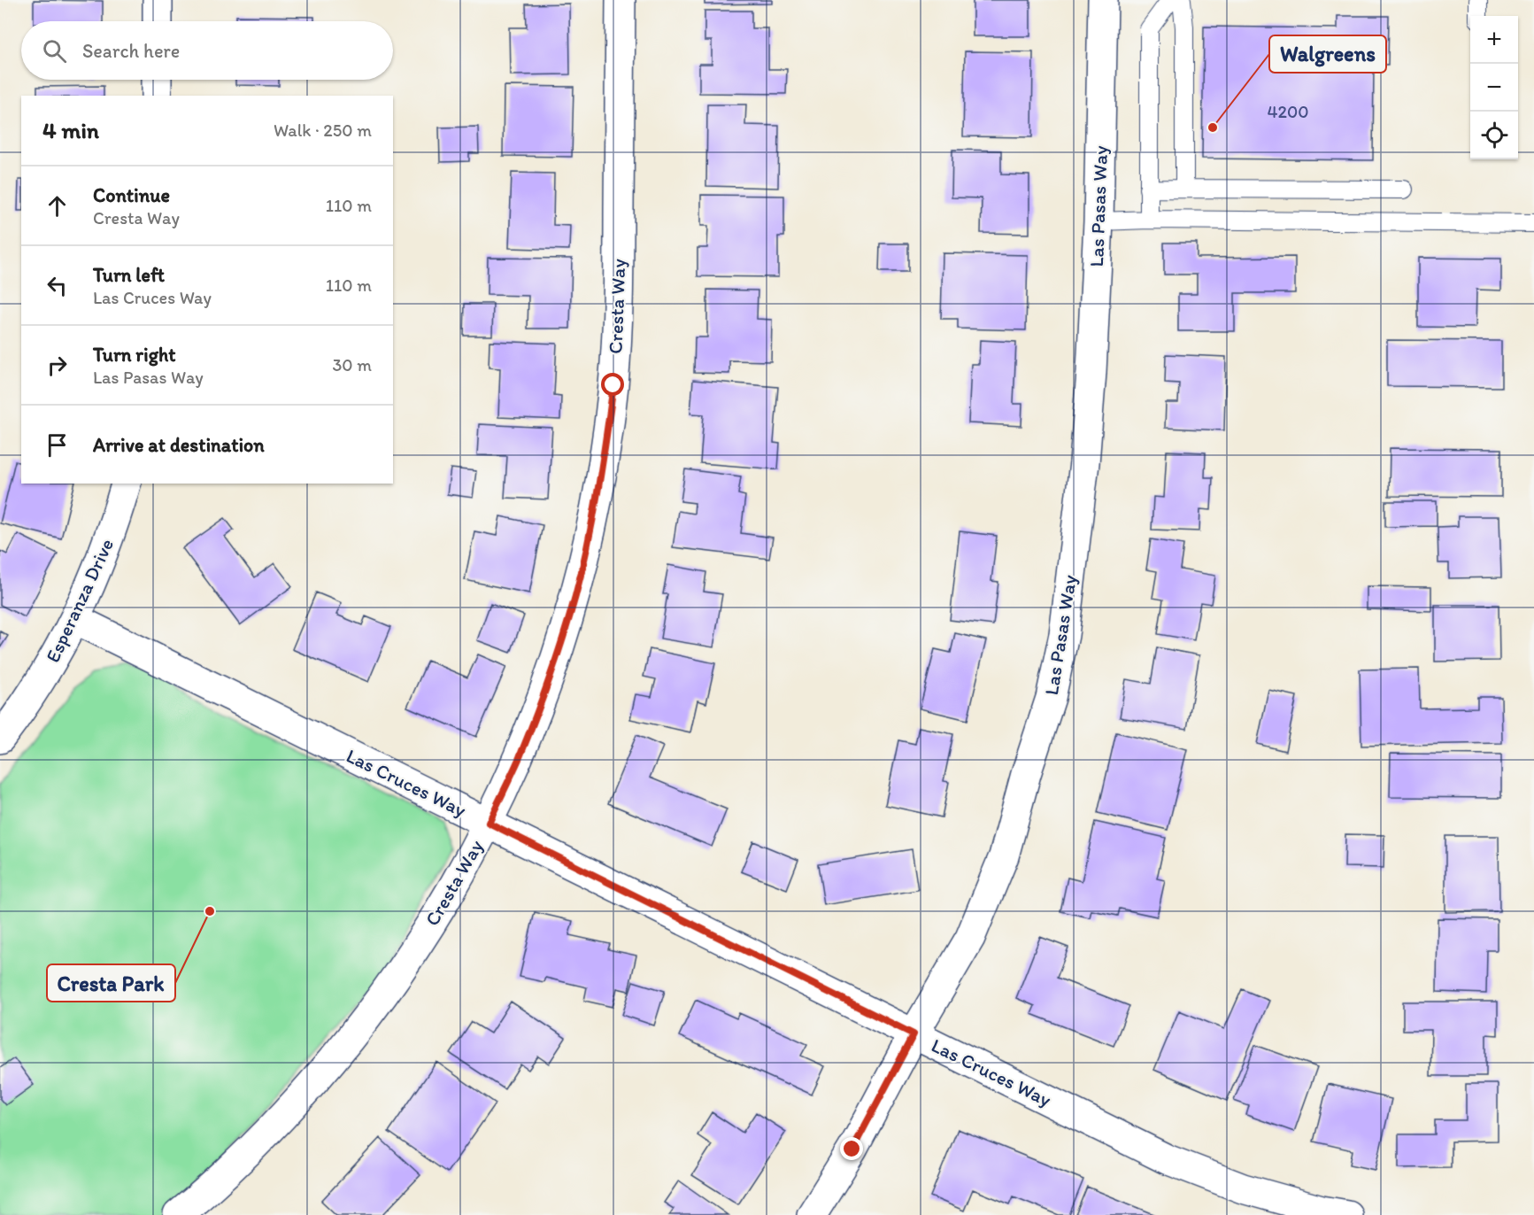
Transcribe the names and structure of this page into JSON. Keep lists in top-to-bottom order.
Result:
{
  "streets": {
    "street": [
      "Las Pasas Way",
      "Cresta Way",
      "Esperanza Drive",
      "Las Cruces Way"
    ]
  },
  "crossings": [
    ["Las Pasas Way", "Las Cruces Way"],
    ["Cresta Way", "Las Cruces Way"],
    ["Esperanza Drive", "Las Cruces Way"]
  ],
  "places": ["Walgreens", "Cresta Park"],
  "house_numbers": ["4200"],
  "page": {
    "map_buttons": ["+", "−"],
    "search": "Search here",
    "heading": ["4 min", "Walk · 250 m"],
    "list": [
      ["Continue", "Cresta Way", "110 m"],
      ["Turn left", "Las Cruces Way", "110 m"],
      ["Turn right", "Las Pasas Way", "30 m"],
      "Arrive at destination"
    ]
  }
}
